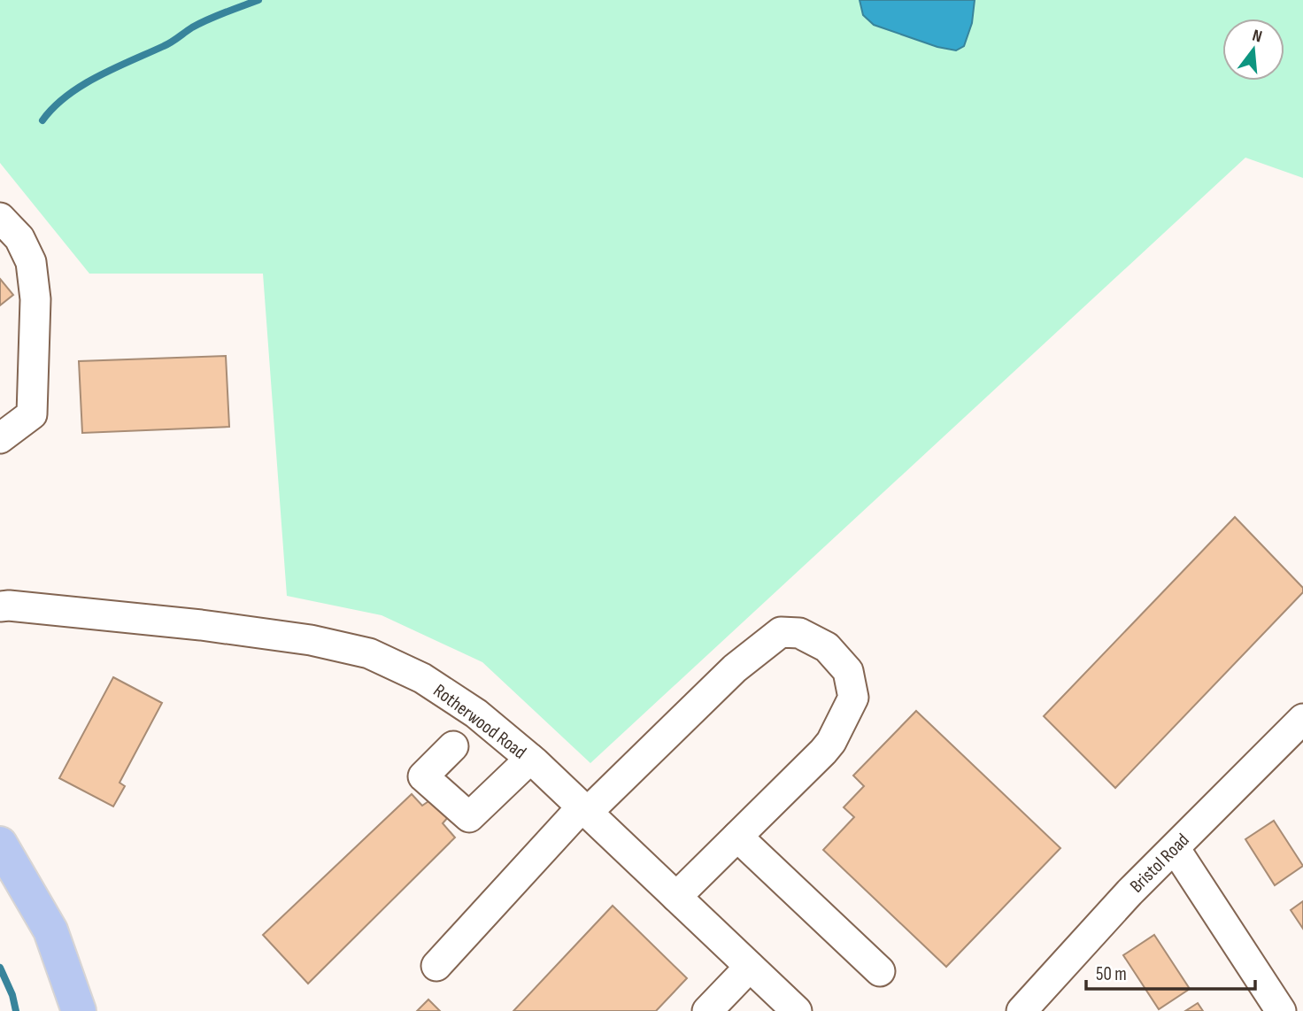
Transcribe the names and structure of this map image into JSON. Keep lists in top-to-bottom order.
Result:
{
  "streets": {
    "street": ["Rotherwood Road", "Bristol Road"]
  },
  "scale_bar": "50 m",
  "north": "top"
}
